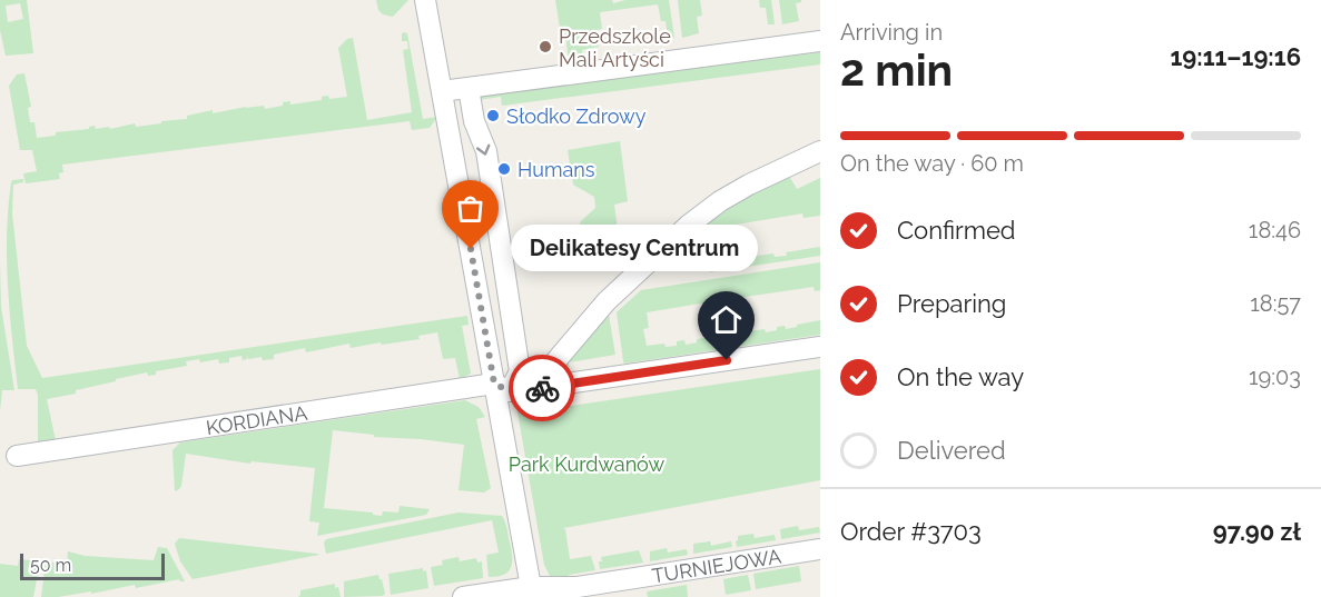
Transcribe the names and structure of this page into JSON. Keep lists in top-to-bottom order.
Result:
{
  "streets": {
    "street": ["KORDIANA", "TURNIEJOWA"]
  },
  "parks": ["Park Kurdwanów"],
  "places": [
    "Przedszkole Mali Artyści",
    "Słodko Zdrowy",
    "Humans",
    "Delikatesy Centrum"
  ],
  "scale_bar": "50 m",
  "page": {
    "heading": ["2 min", "Arriving in", "19:11–19:16"],
    "panel": ["Order #3703", "97.90 zł"],
    "bar": "On the way · 60 m",
    "list": [
      ["Confirmed", "18:46"],
      ["Preparing", "18:57"],
      ["On the way", "19:03"],
      "Delivered"
    ],
    "bubble": "Delikatesy Centrum",
    "scale": "50 m"
  }
}
